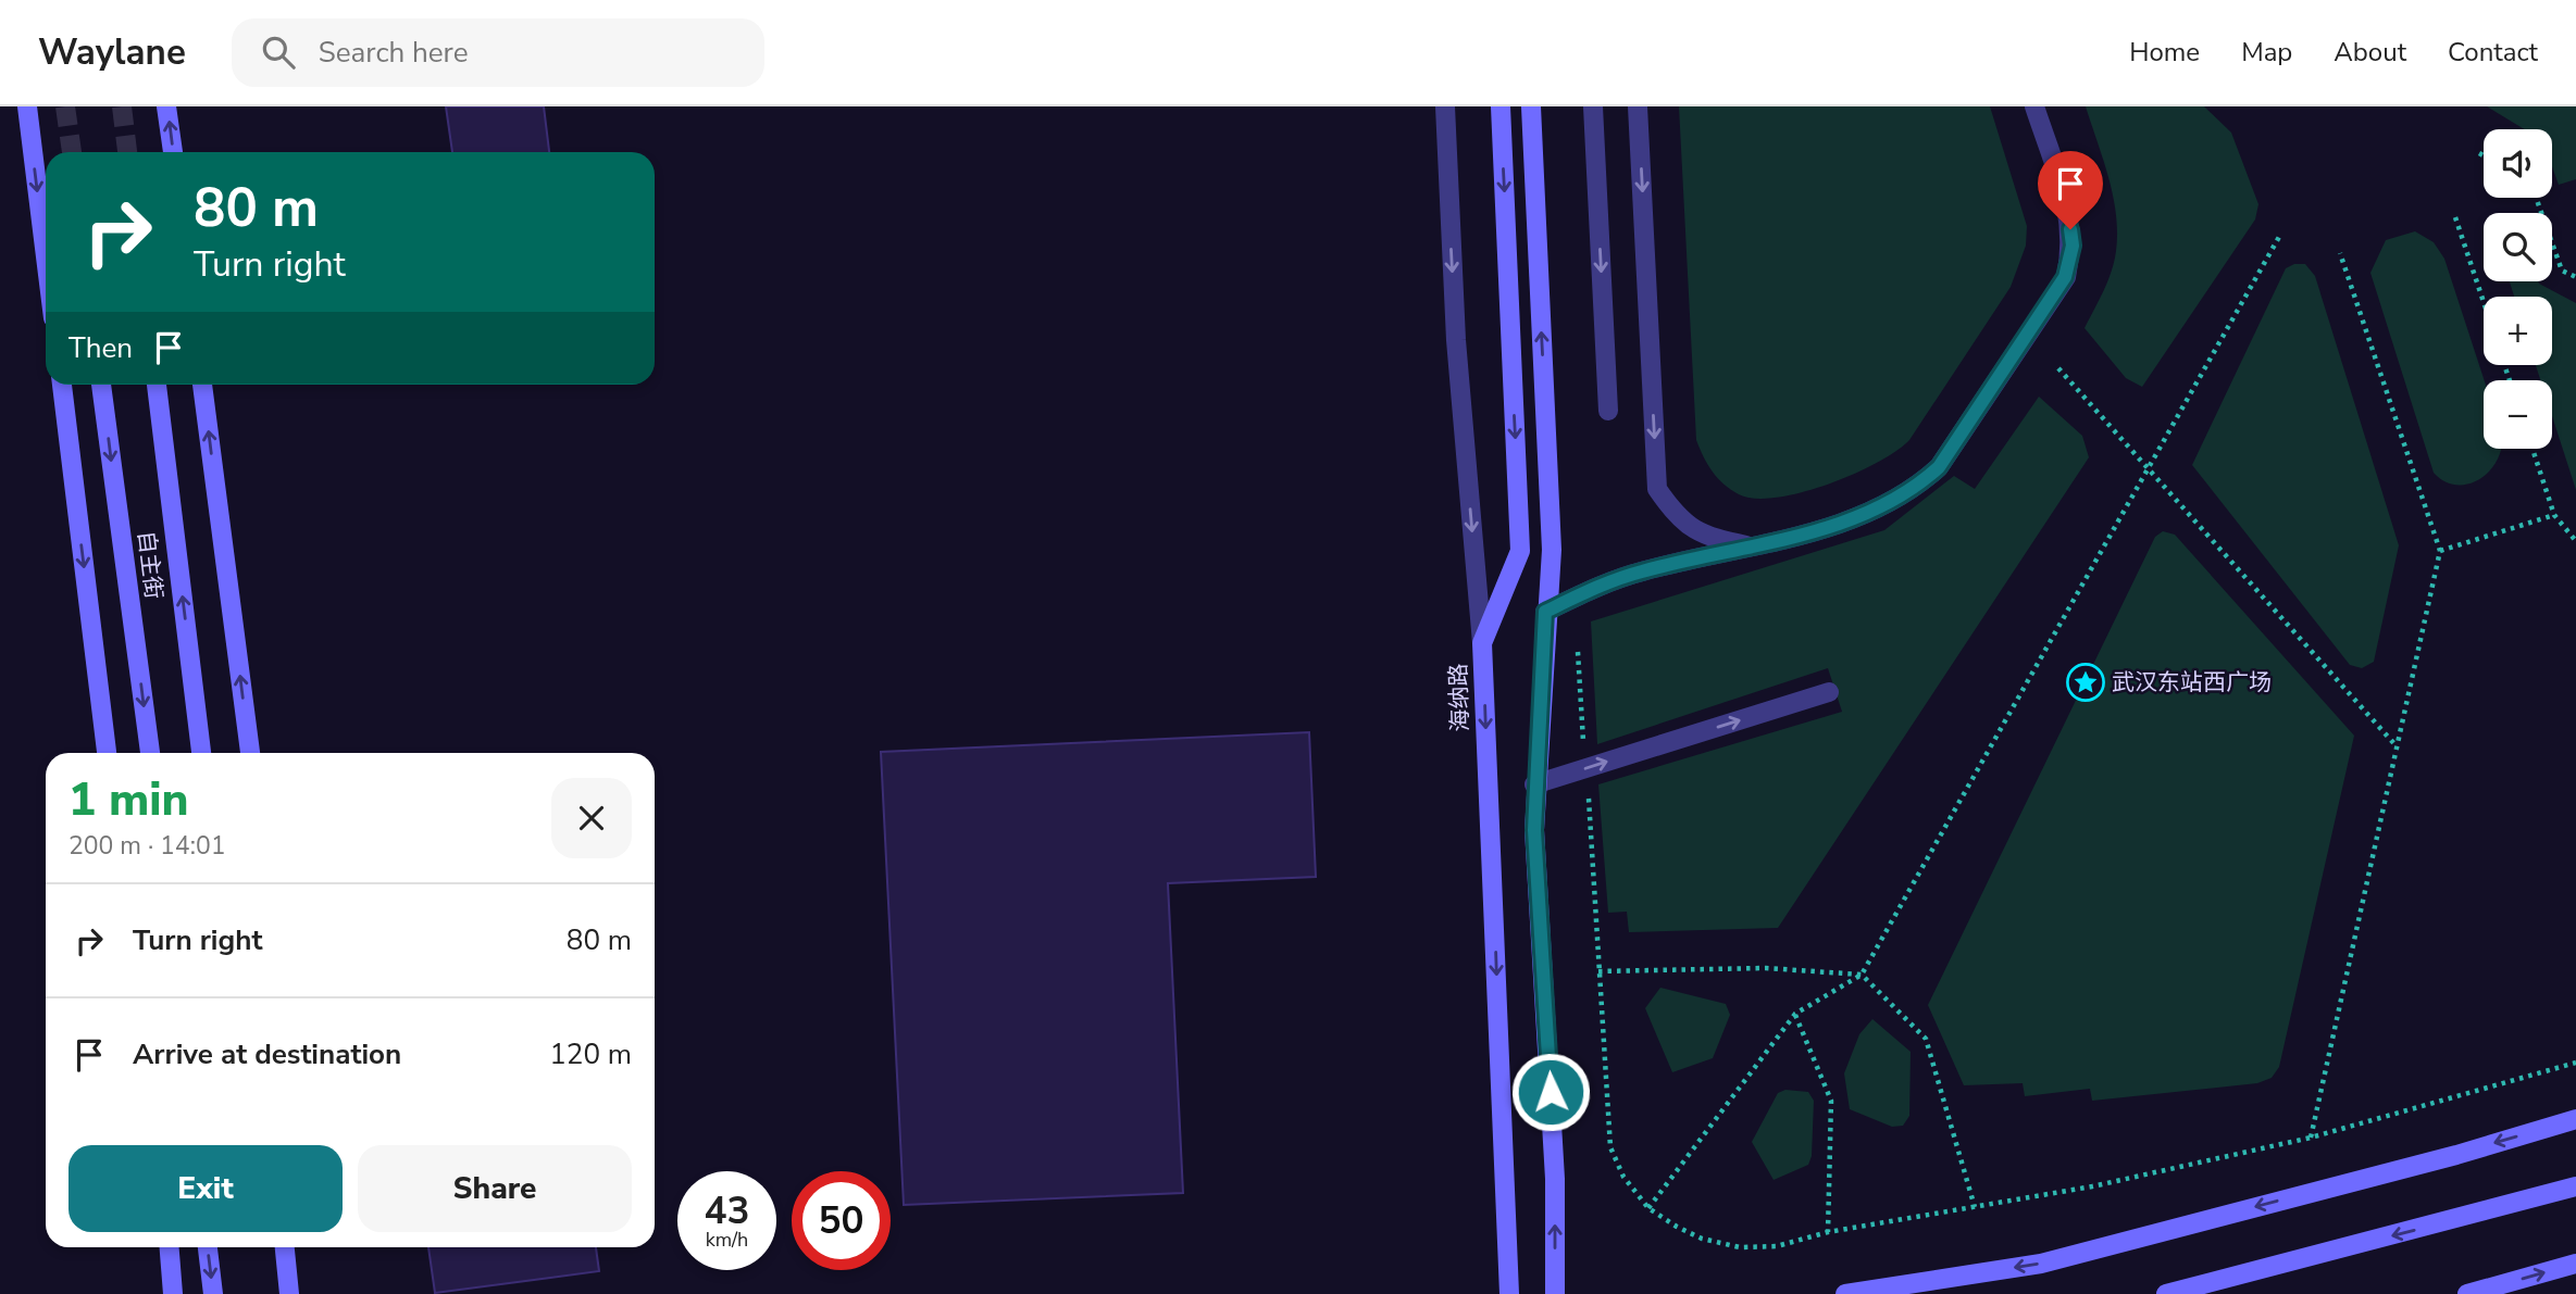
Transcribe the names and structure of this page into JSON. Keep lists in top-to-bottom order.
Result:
{
  "streets": {
    "main road": ["自主街", "海纳路"]
  },
  "places": {
    "place": ["武汉东站西广场"]
  },
  "page": {
    "header": "Waylane",
    "search": "Search here",
    "nav": [
      "Home",
      "Map",
      "About",
      "Contact"
    ],
    "map_buttons": ["+", "−"],
    "turn": ["80 m", "Turn right"],
    "then": "Then",
    "heading": ["1 min", "200 m · 14:01"],
    "list": [
      {
        "name": "Turn right",
        "value": "80 m"
      },
      {
        "name": "Arrive at destination",
        "value": "120 m"
      }
    ],
    "buttons": ["Exit", "Share"],
    "speed": "43 km/h",
    "limit": "50"
  }
}
